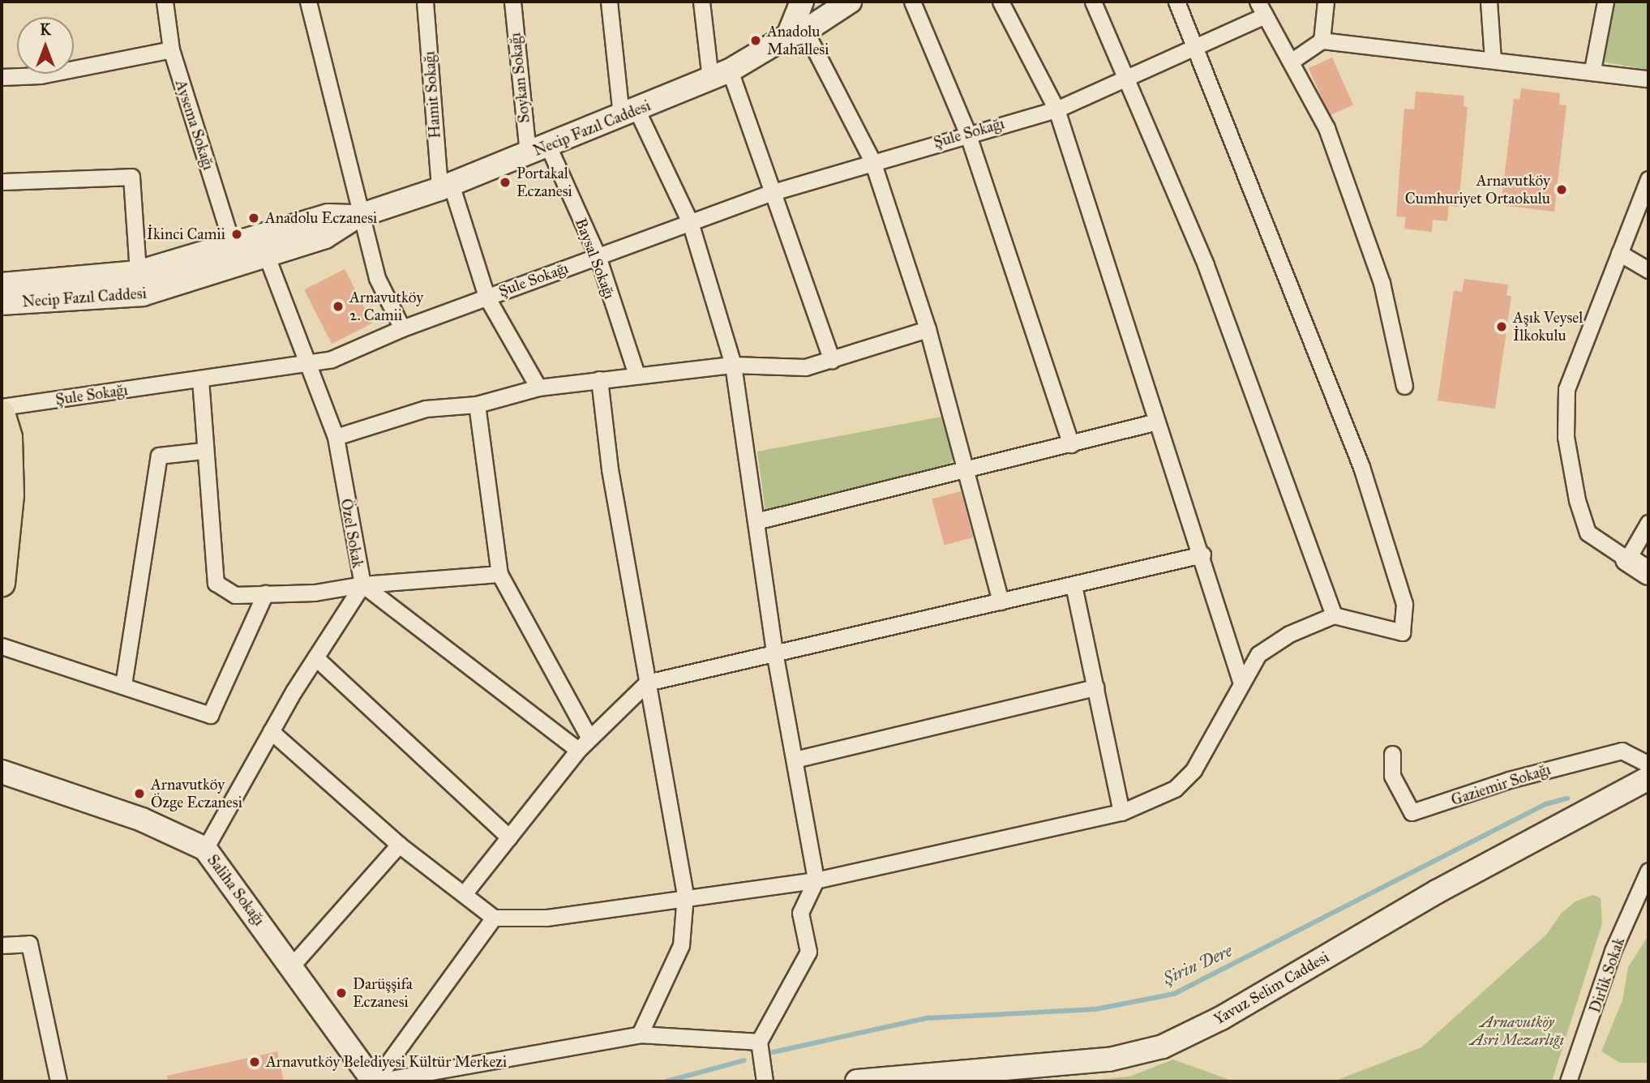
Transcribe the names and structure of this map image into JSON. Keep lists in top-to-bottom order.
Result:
{
  "streets": {
    "main road": ["Necip Fazıl Caddesi", "Saliha Sokağı", "Yavuz Selim Caddesi"],
    "street": [
      "Soykan Sokağı",
      "Hamit Sokağı",
      "Aysema Sokağı",
      "Şule Sokağı",
      "Baysal Sokağı",
      "Özel Sokak",
      "Gaziemir Sokağı",
      "Dirlik Sokak"
    ]
  },
  "crossings": [
    ["Soykan Sokağı", "Necip Fazıl Caddesi"],
    ["Soykan Sokağı", "Baysal Sokağı"],
    ["Hamit Sokağı", "Necip Fazıl Caddesi"],
    ["Hamit Sokağı", "Şule Sokağı"],
    ["Aysema Sokağı", "Necip Fazıl Caddesi"],
    ["Necip Fazıl Caddesi", "Baysal Sokağı"],
    ["Necip Fazıl Caddesi", "Özel Sokak"],
    ["Şule Sokağı", "Baysal Sokağı"],
    ["Şule Sokağı", "Özel Sokak"],
    ["Özel Sokak", "Saliha Sokağı"]
  ],
  "water": ["Şirin Dere"],
  "parks": ["Arnavutköy Asri Mezarlığı"],
  "places": [
    "Anadolu Mahallesi",
    "Portakal Eczanesi",
    "Arnavutköy Cumhuriyet Ortaokulu",
    "Anadolu Eczanesi",
    "İkinci Camii",
    "Arnavutköy 2. Camii",
    "Aşık Veysel İlkokulu",
    "Arnavutköy Özge Eczanesi",
    "Darüşşifa Eczanesi",
    "Arnavutköy Belediyesi Kültür Merkezi"
  ],
  "north": "top"
}
